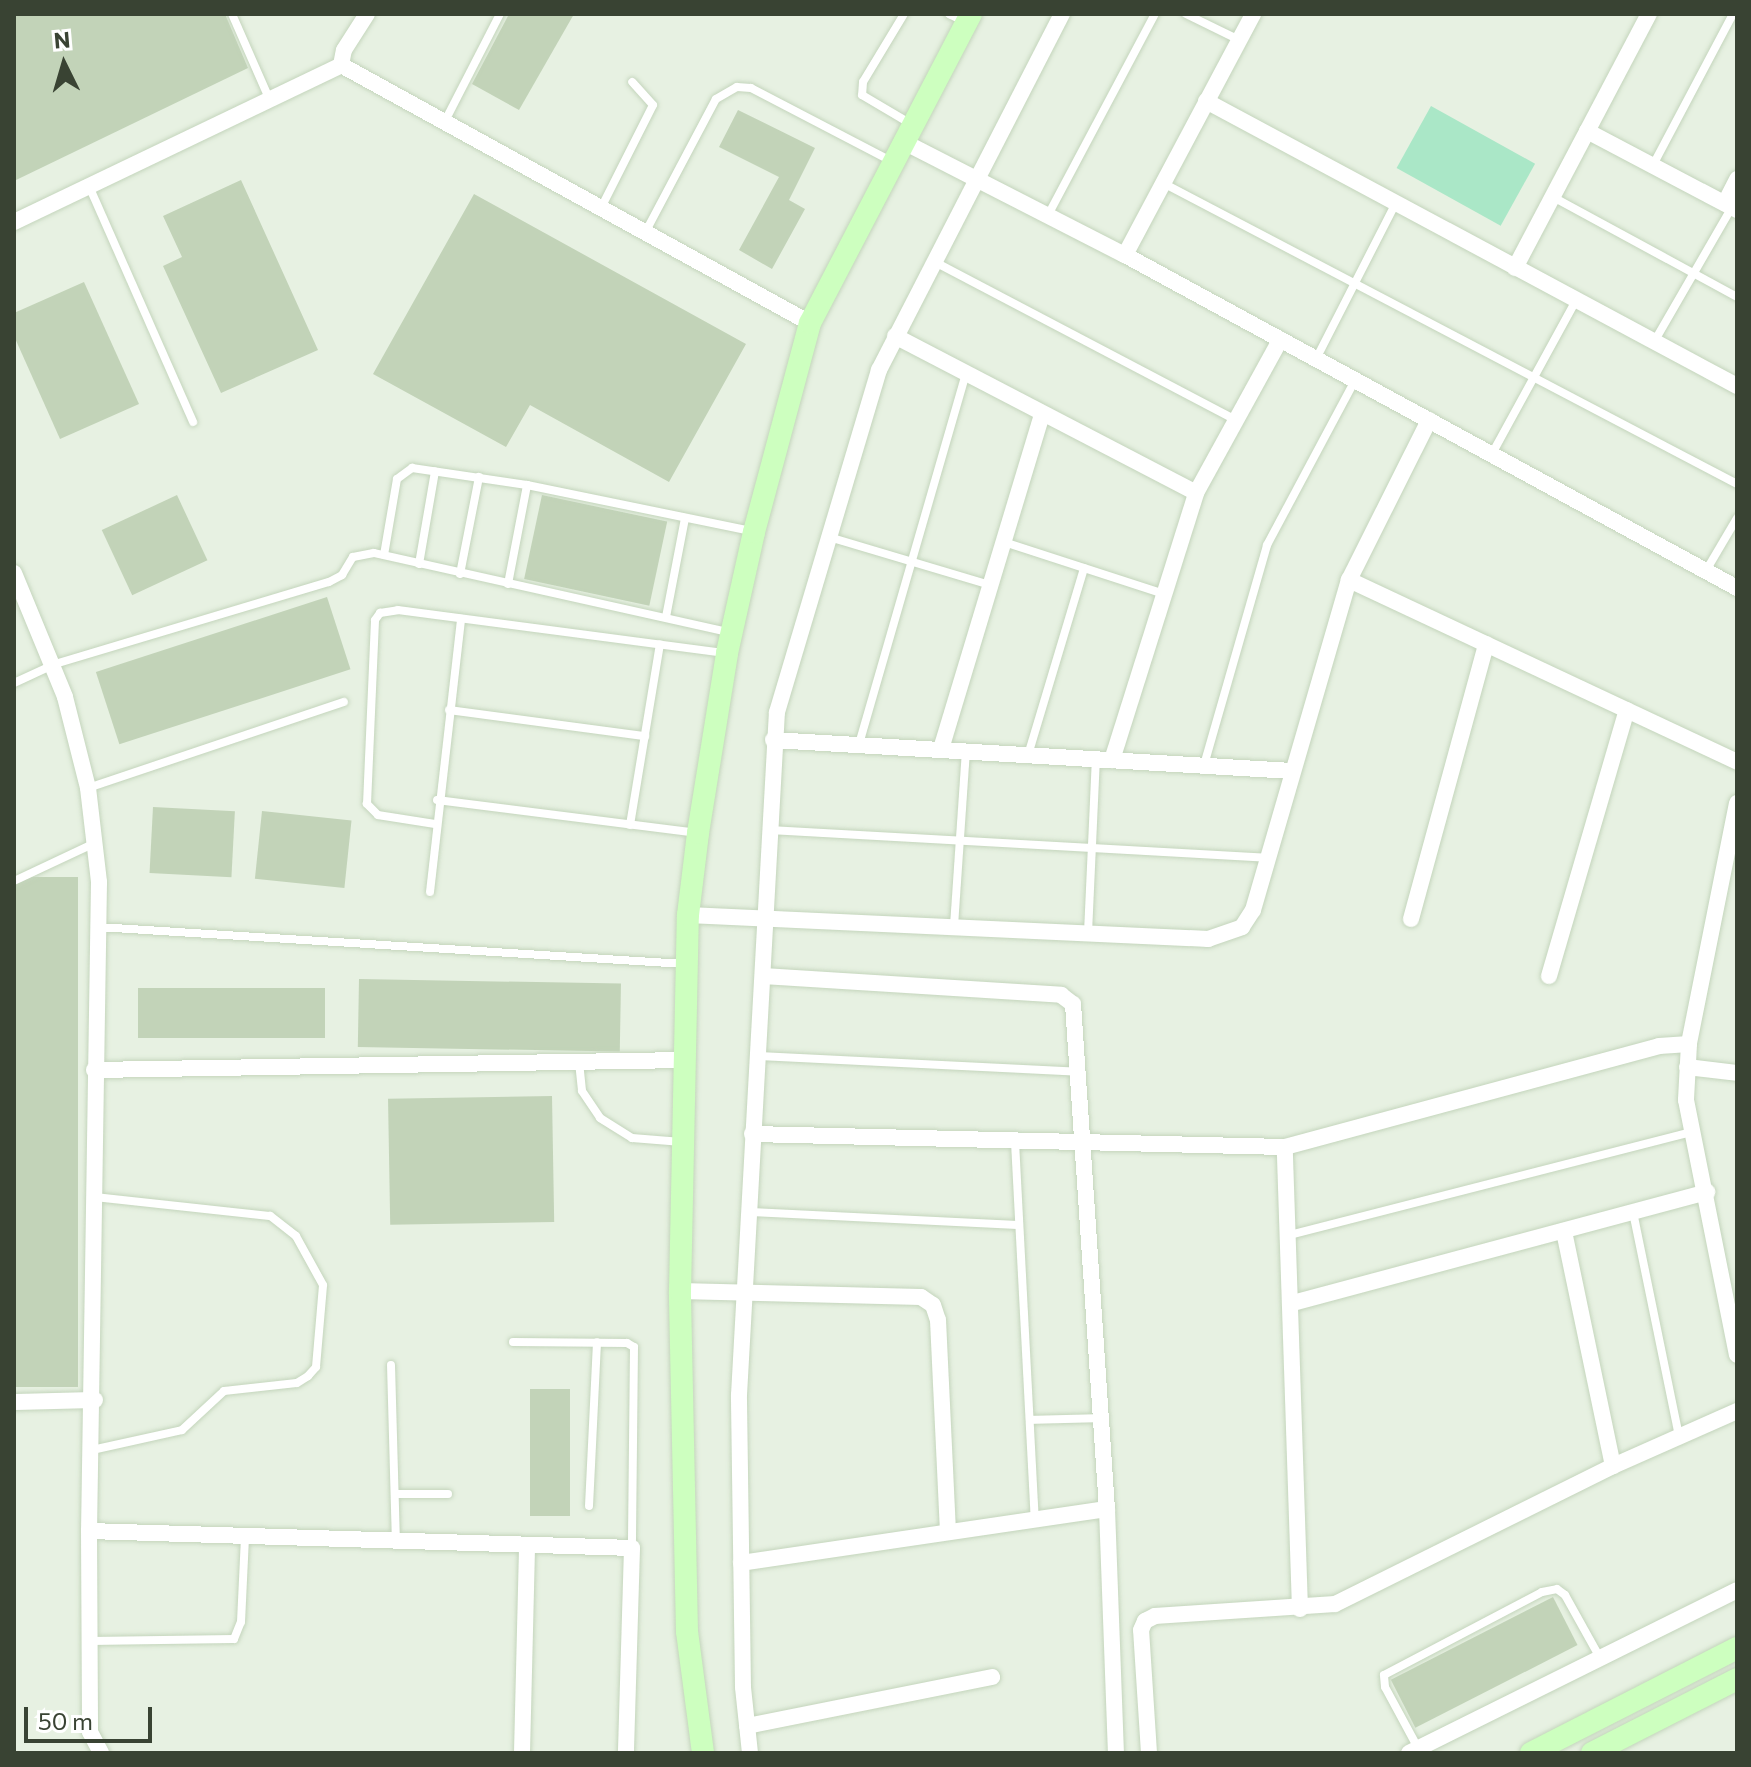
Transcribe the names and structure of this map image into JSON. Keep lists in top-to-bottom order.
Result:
{
  "scale_bar": "50 m",
  "north": "top"
}
